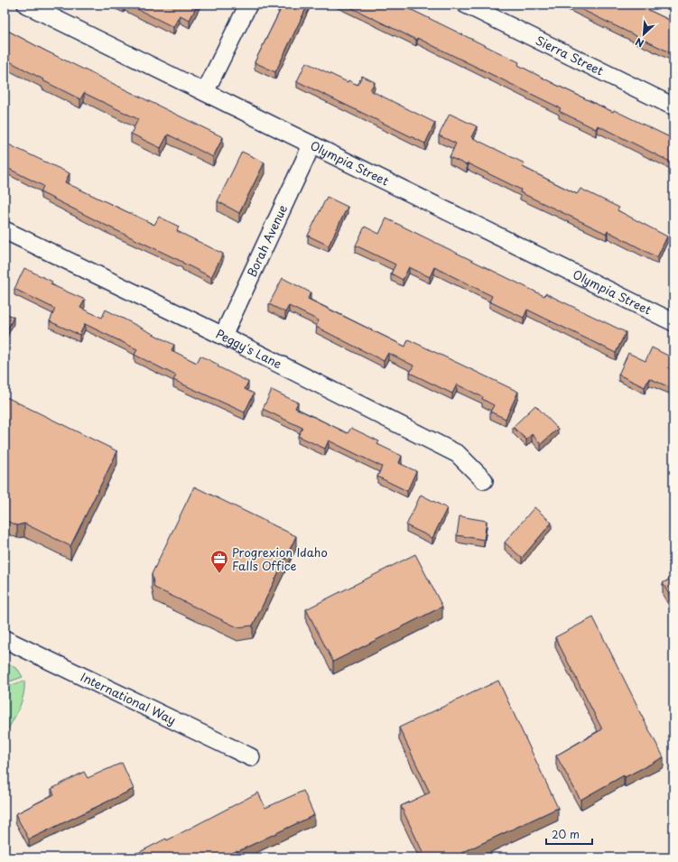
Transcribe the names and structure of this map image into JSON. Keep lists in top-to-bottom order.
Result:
{
  "streets": {
    "street": [
      "Sierra Street",
      "Olympia Street",
      "Borah Avenue",
      "Peggy's Lane",
      "International Way"
    ]
  },
  "crossings": [
    ["Olympia Street", "Borah Avenue"],
    ["Borah Avenue", "Peggy's Lane"]
  ],
  "places": {
    "office": ["Progrexion Idaho Falls Office"]
  },
  "scale_bar": "20 m",
  "north": "bottom left"
}
